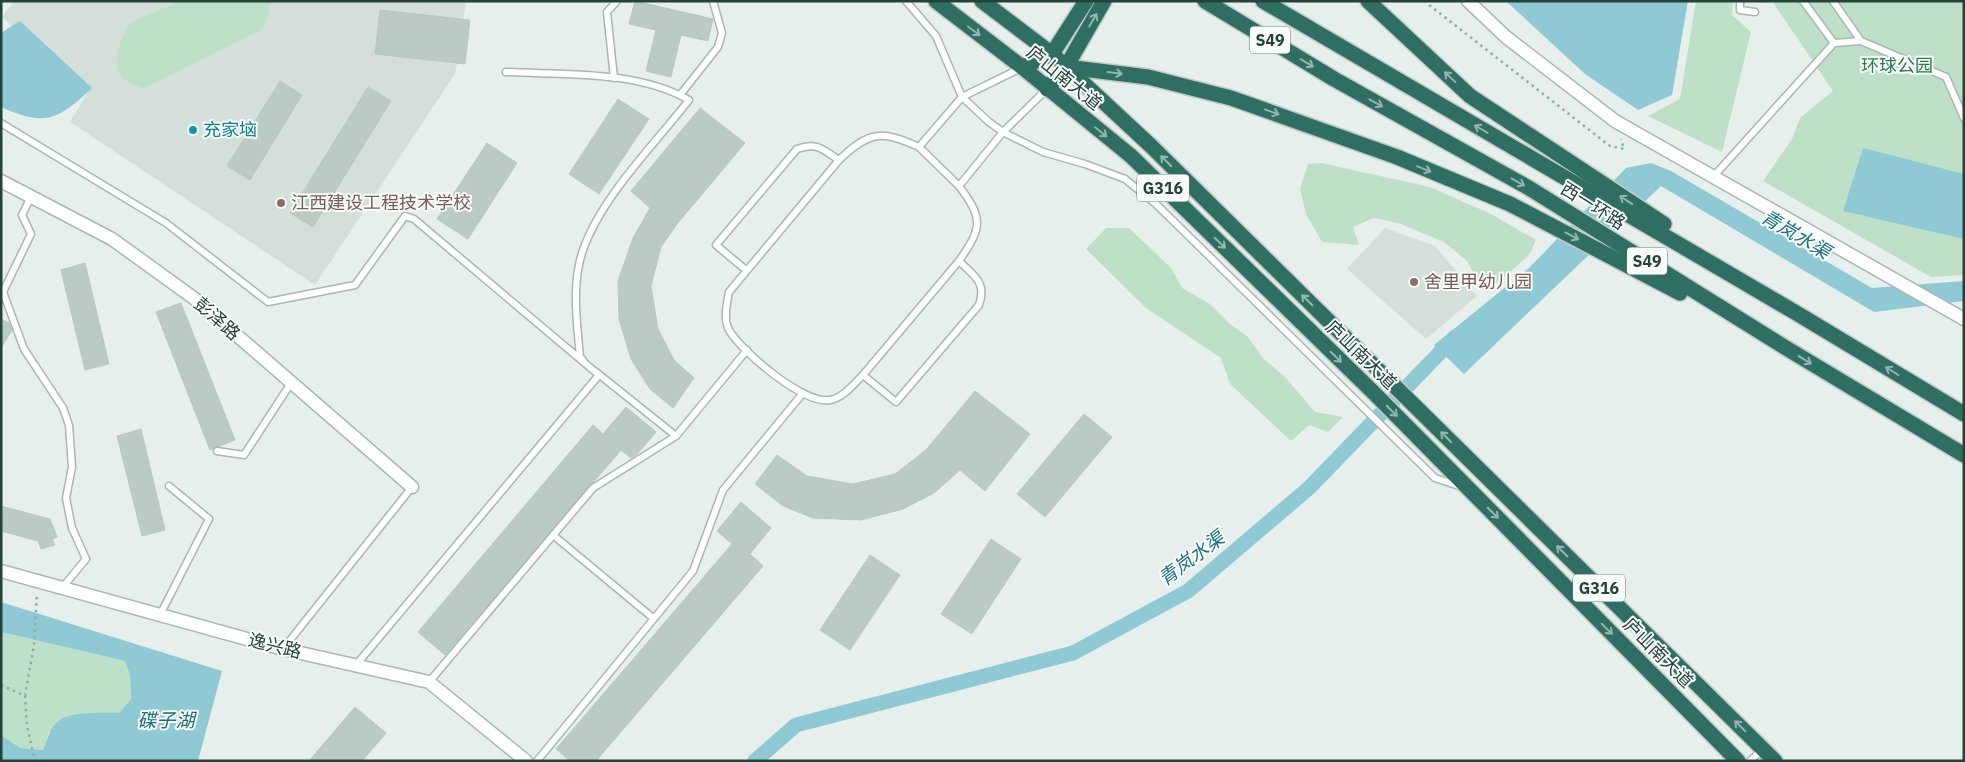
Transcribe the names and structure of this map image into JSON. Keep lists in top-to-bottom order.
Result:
{
  "streets": {
    "highway": [
      "S49",
      "庐山南大道",
      "G316",
      "西一环路"
    ],
    "street": ["彭泽路", "逸兴路"]
  },
  "water": ["青岚水渠", "碟子湖"],
  "parks": ["环球公园"],
  "places": ["充家垴", "江西建设工程技术学校", "舍里甲幼儿园"]
}
